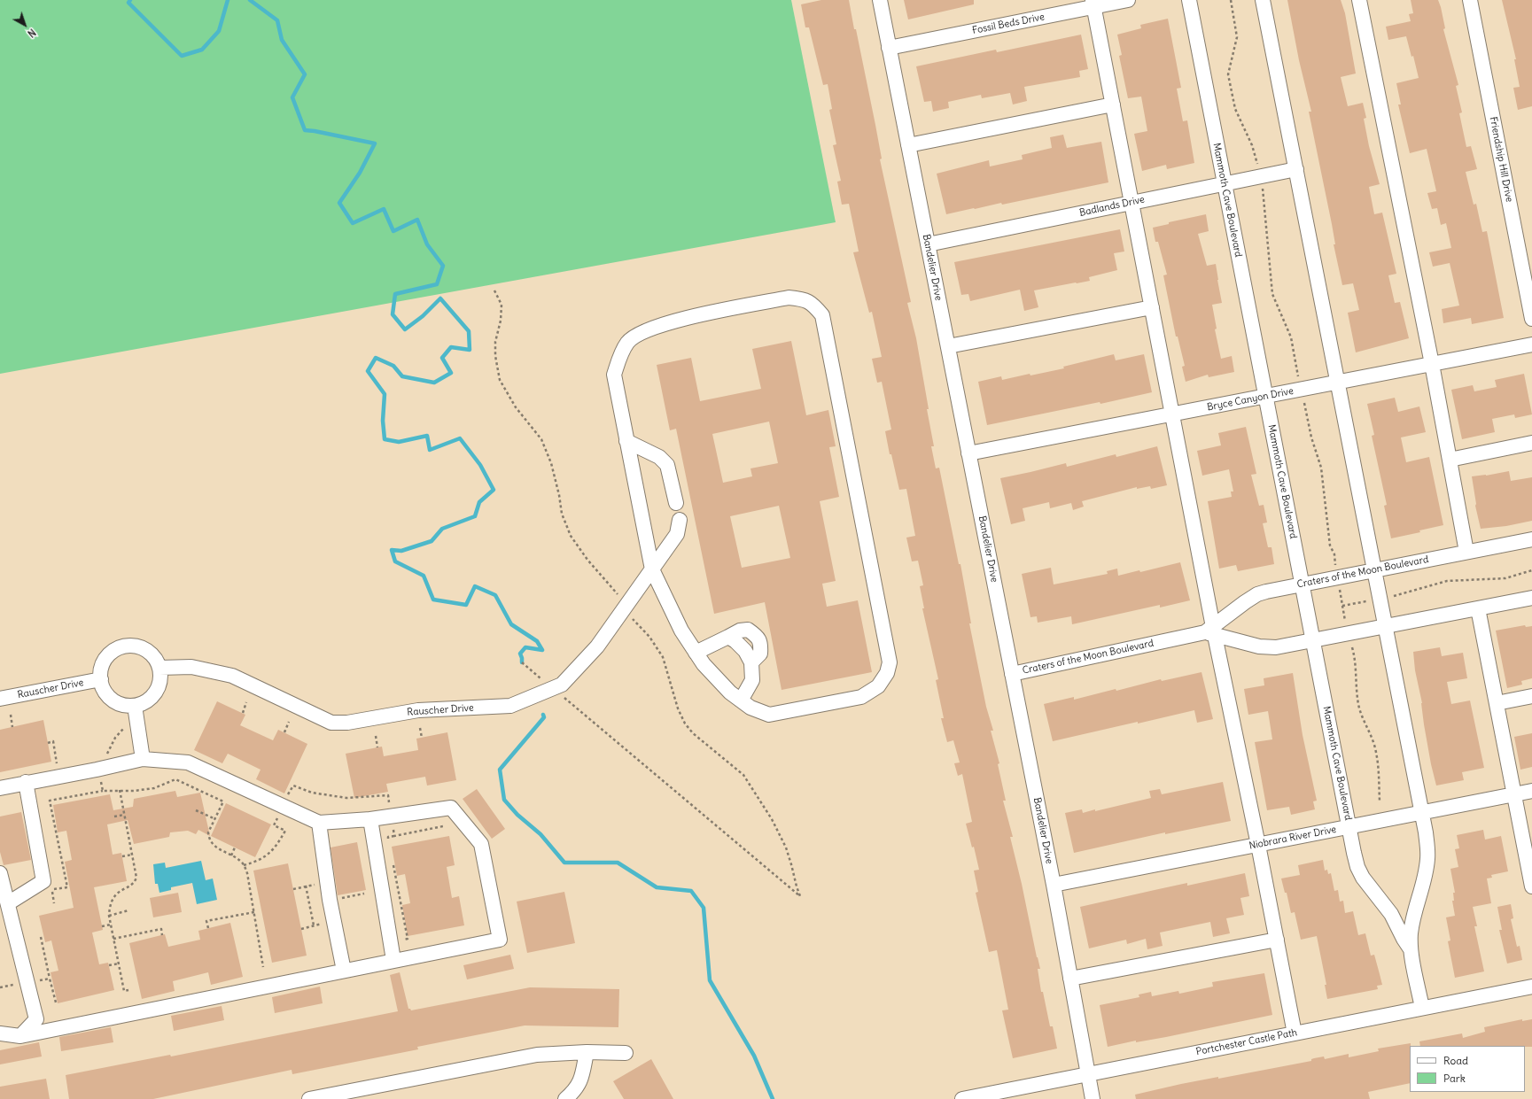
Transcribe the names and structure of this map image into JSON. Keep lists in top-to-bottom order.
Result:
{
  "streets": {
    "street": [
      "Fossil Beds Drive",
      "Friendship Hill Drive",
      "Mammoth Cave Boulevard",
      "Badlands Drive",
      "Bandelier Drive",
      "Bryce Canyon Drive",
      "Craters of the Moon Boulevard",
      "Rauscher Drive",
      "Niobrara River Drive",
      "Portchester Castle Path"
    ]
  },
  "crossings": [
    ["Fossil Beds Drive", "Bandelier Drive"],
    ["Mammoth Cave Boulevard", "Badlands Drive"],
    ["Mammoth Cave Boulevard", "Bryce Canyon Drive"],
    ["Mammoth Cave Boulevard", "Craters of the Moon Boulevard"],
    ["Mammoth Cave Boulevard", "Niobrara River Drive"],
    ["Mammoth Cave Boulevard", "Portchester Castle Path"],
    ["Badlands Drive", "Bandelier Drive"],
    ["Bandelier Drive", "Bryce Canyon Drive"],
    ["Bandelier Drive", "Craters of the Moon Boulevard"],
    ["Bandelier Drive", "Niobrara River Drive"],
    ["Bandelier Drive", "Portchester Castle Path"]
  ],
  "legend": ["Road", "Park"],
  "north": "bottom right"
}
